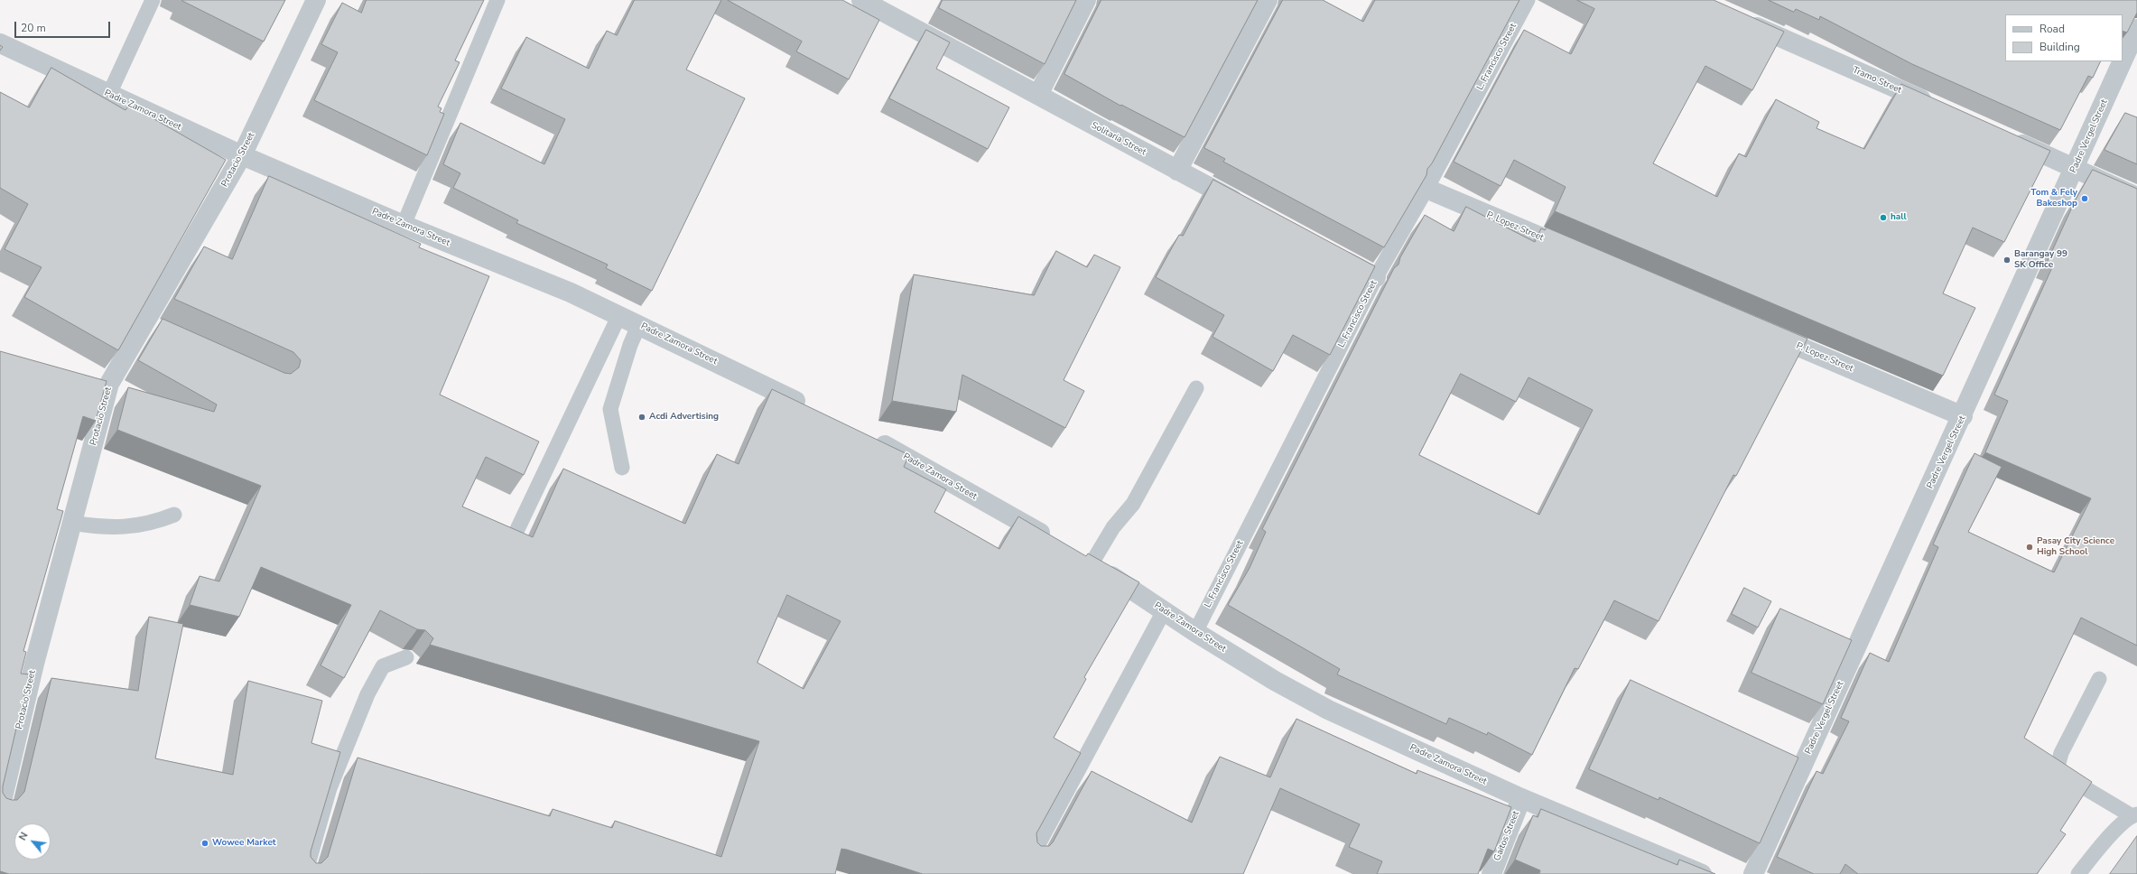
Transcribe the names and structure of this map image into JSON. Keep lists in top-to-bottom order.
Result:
{
  "streets": {
    "street": [
      "Tramo Street",
      "Padre Zamora Street",
      "Padre Vergel Street",
      "Solitaria Street",
      "Protacio Street",
      "P. Lopez Street",
      "Gaitos Street"
    ],
    "lane": ["L. Francisco Street"]
  },
  "crossings": [
    ["L. Francisco Street", "Padre Zamora Street"],
    ["L. Francisco Street", "P. Lopez Street"],
    ["Padre Zamora Street", "Protacio Street"],
    ["Padre Zamora Street", "Gaitos Street"],
    ["Padre Vergel Street", "P. Lopez Street"]
  ],
  "places": [
    "Tom & Fely Bakeshop",
    "hall",
    "Barangay 99 SK Office",
    "Acdi Advertising",
    "Pasay City Science High School",
    "Wowee Market"
  ],
  "legend": ["Road", "Building"],
  "scale_bar": "20 m",
  "north": "top left"
}
